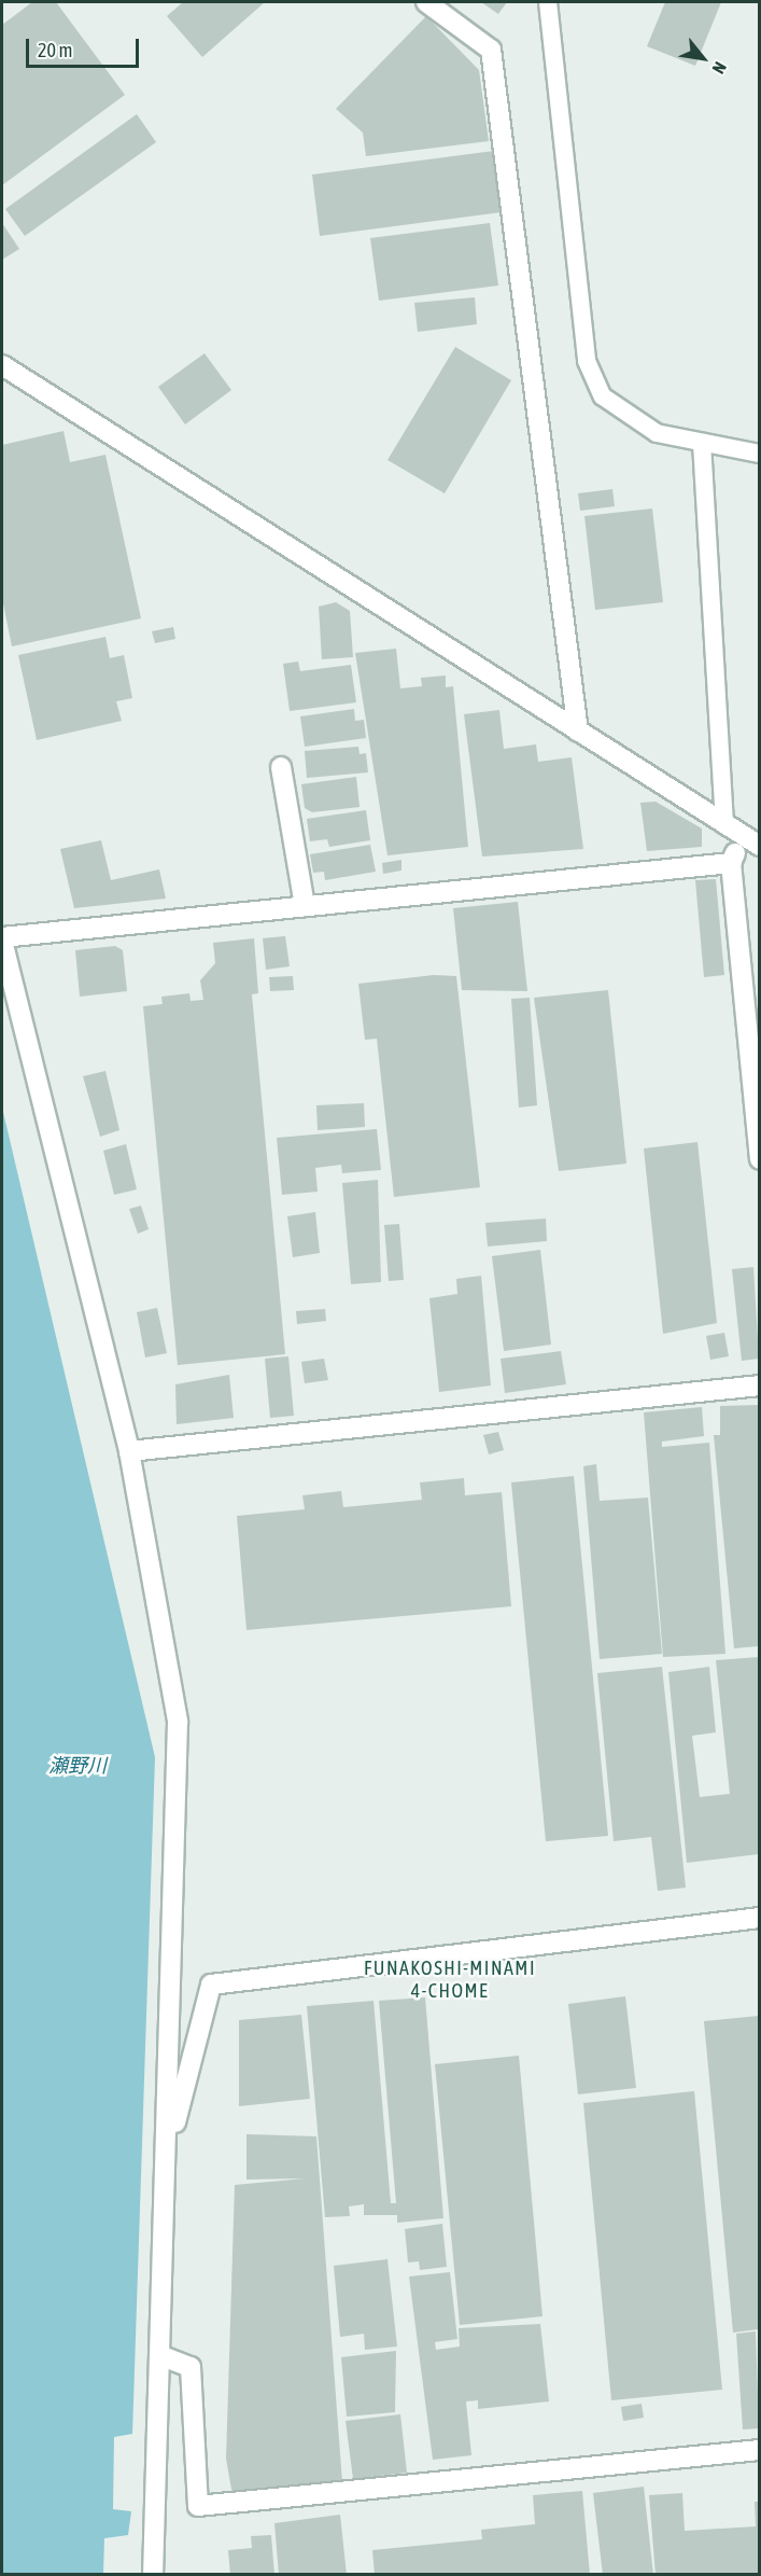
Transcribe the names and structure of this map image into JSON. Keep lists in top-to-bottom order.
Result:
{
  "districts": ["FUNAKOSHI-MINAMI 4-CHOME"],
  "water": ["瀬野川"],
  "scale_bar": "20 m",
  "north": "bottom right"
}
